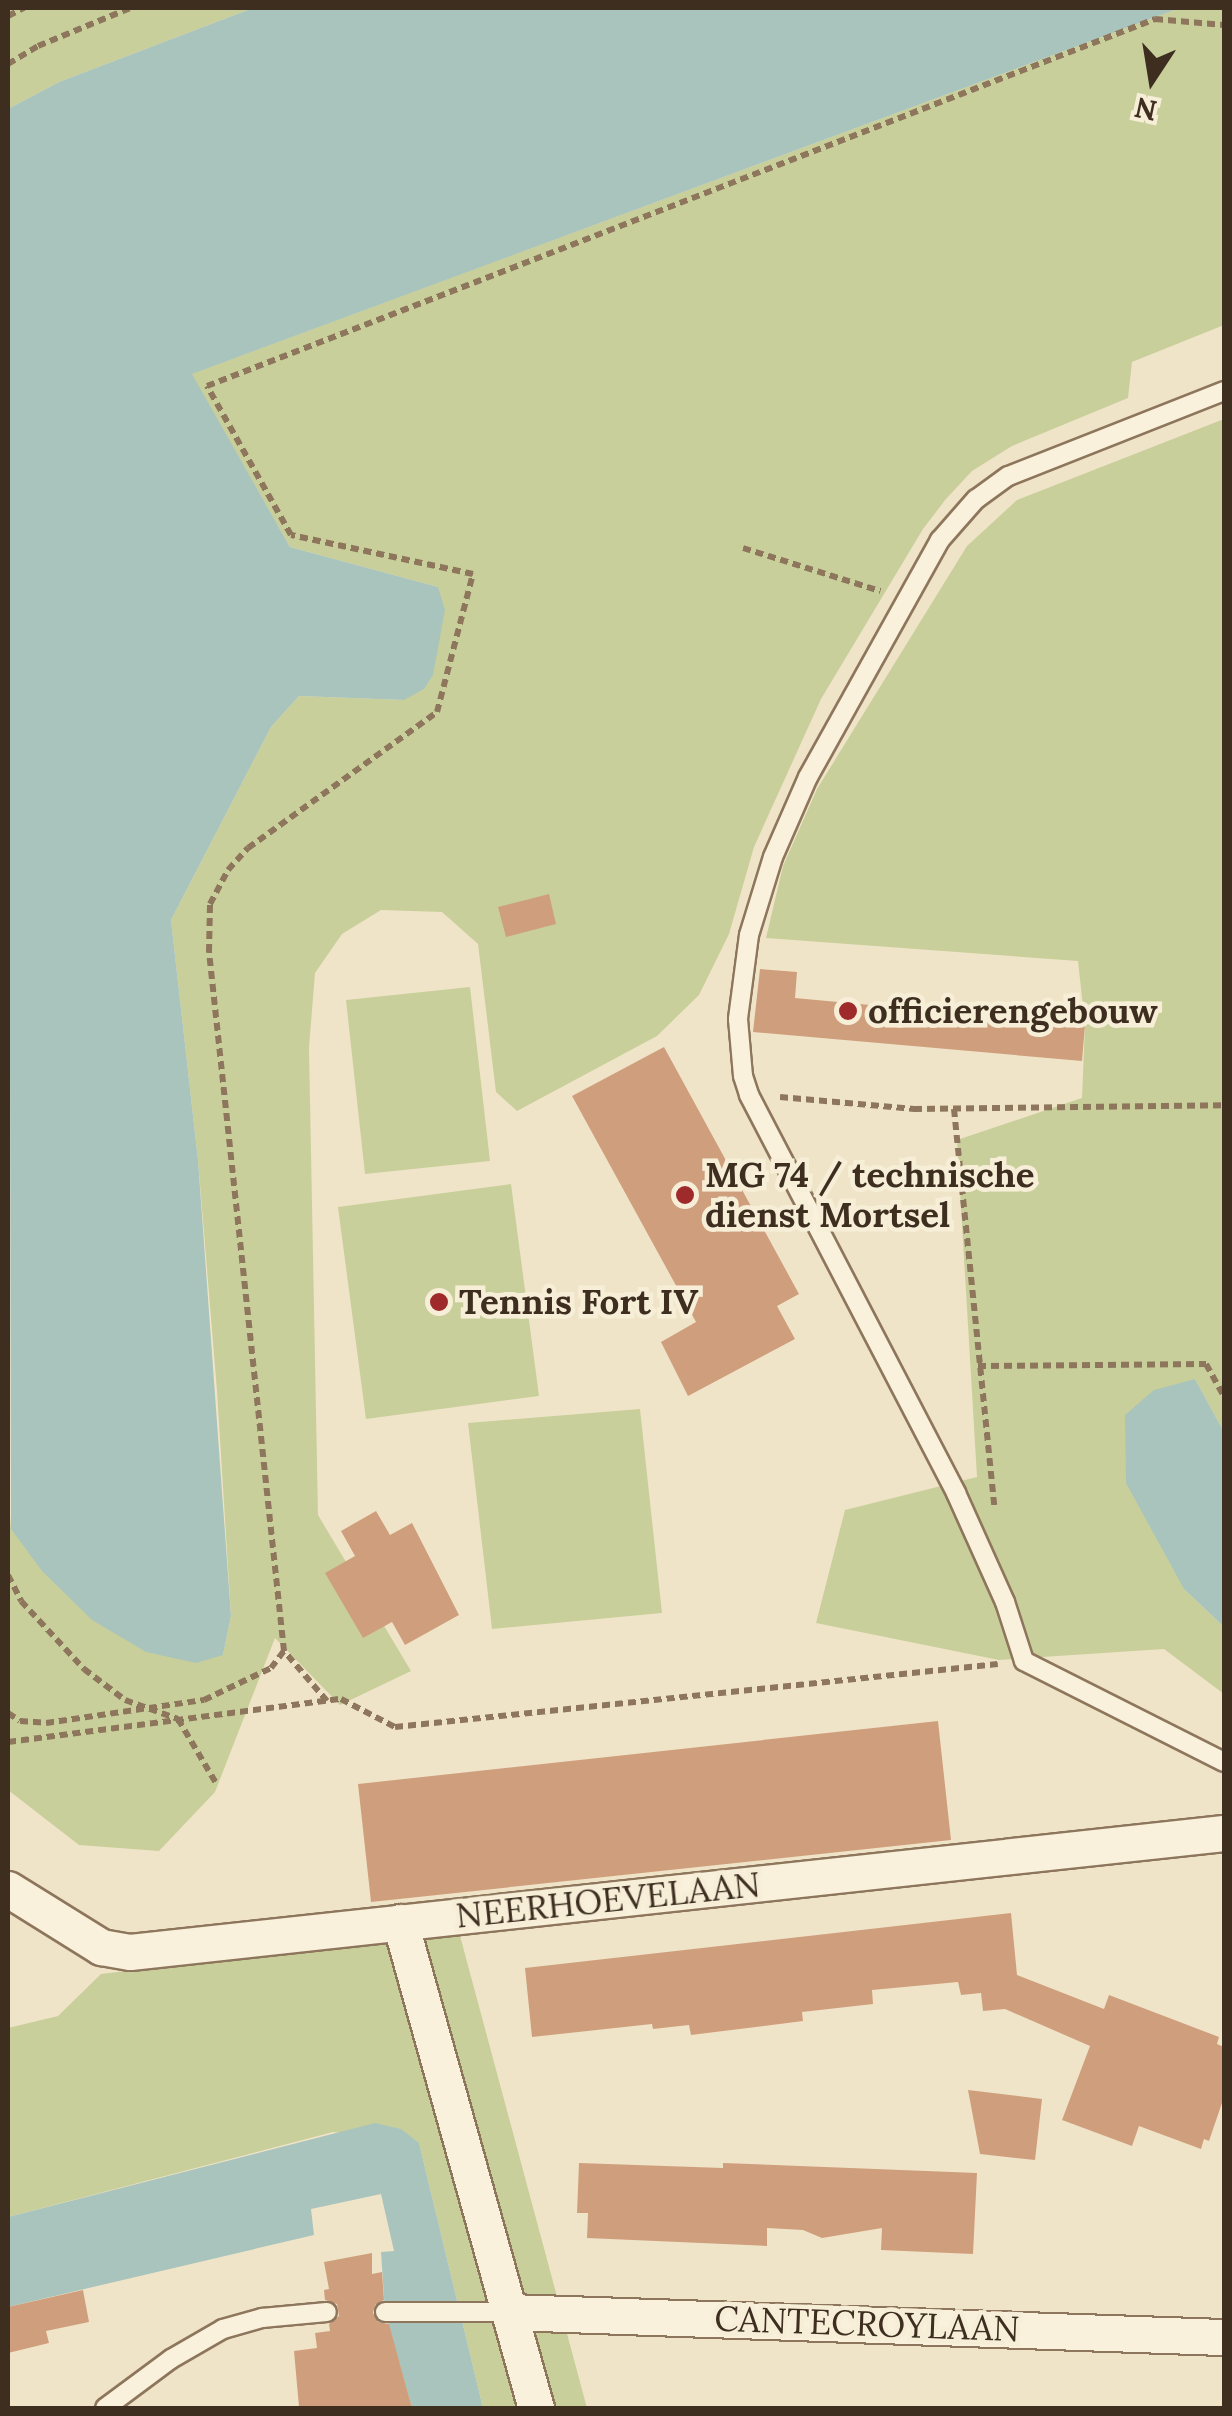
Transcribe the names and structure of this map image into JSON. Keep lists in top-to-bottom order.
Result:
{
  "streets": {
    "street": ["NEERHOEVELAAN", "CANTECROYLAAN"]
  },
  "places": ["officierengebouw", "MG 74 / technische dienst Mortsel", "Tennis Fort IV"],
  "north": "bottom"
}
